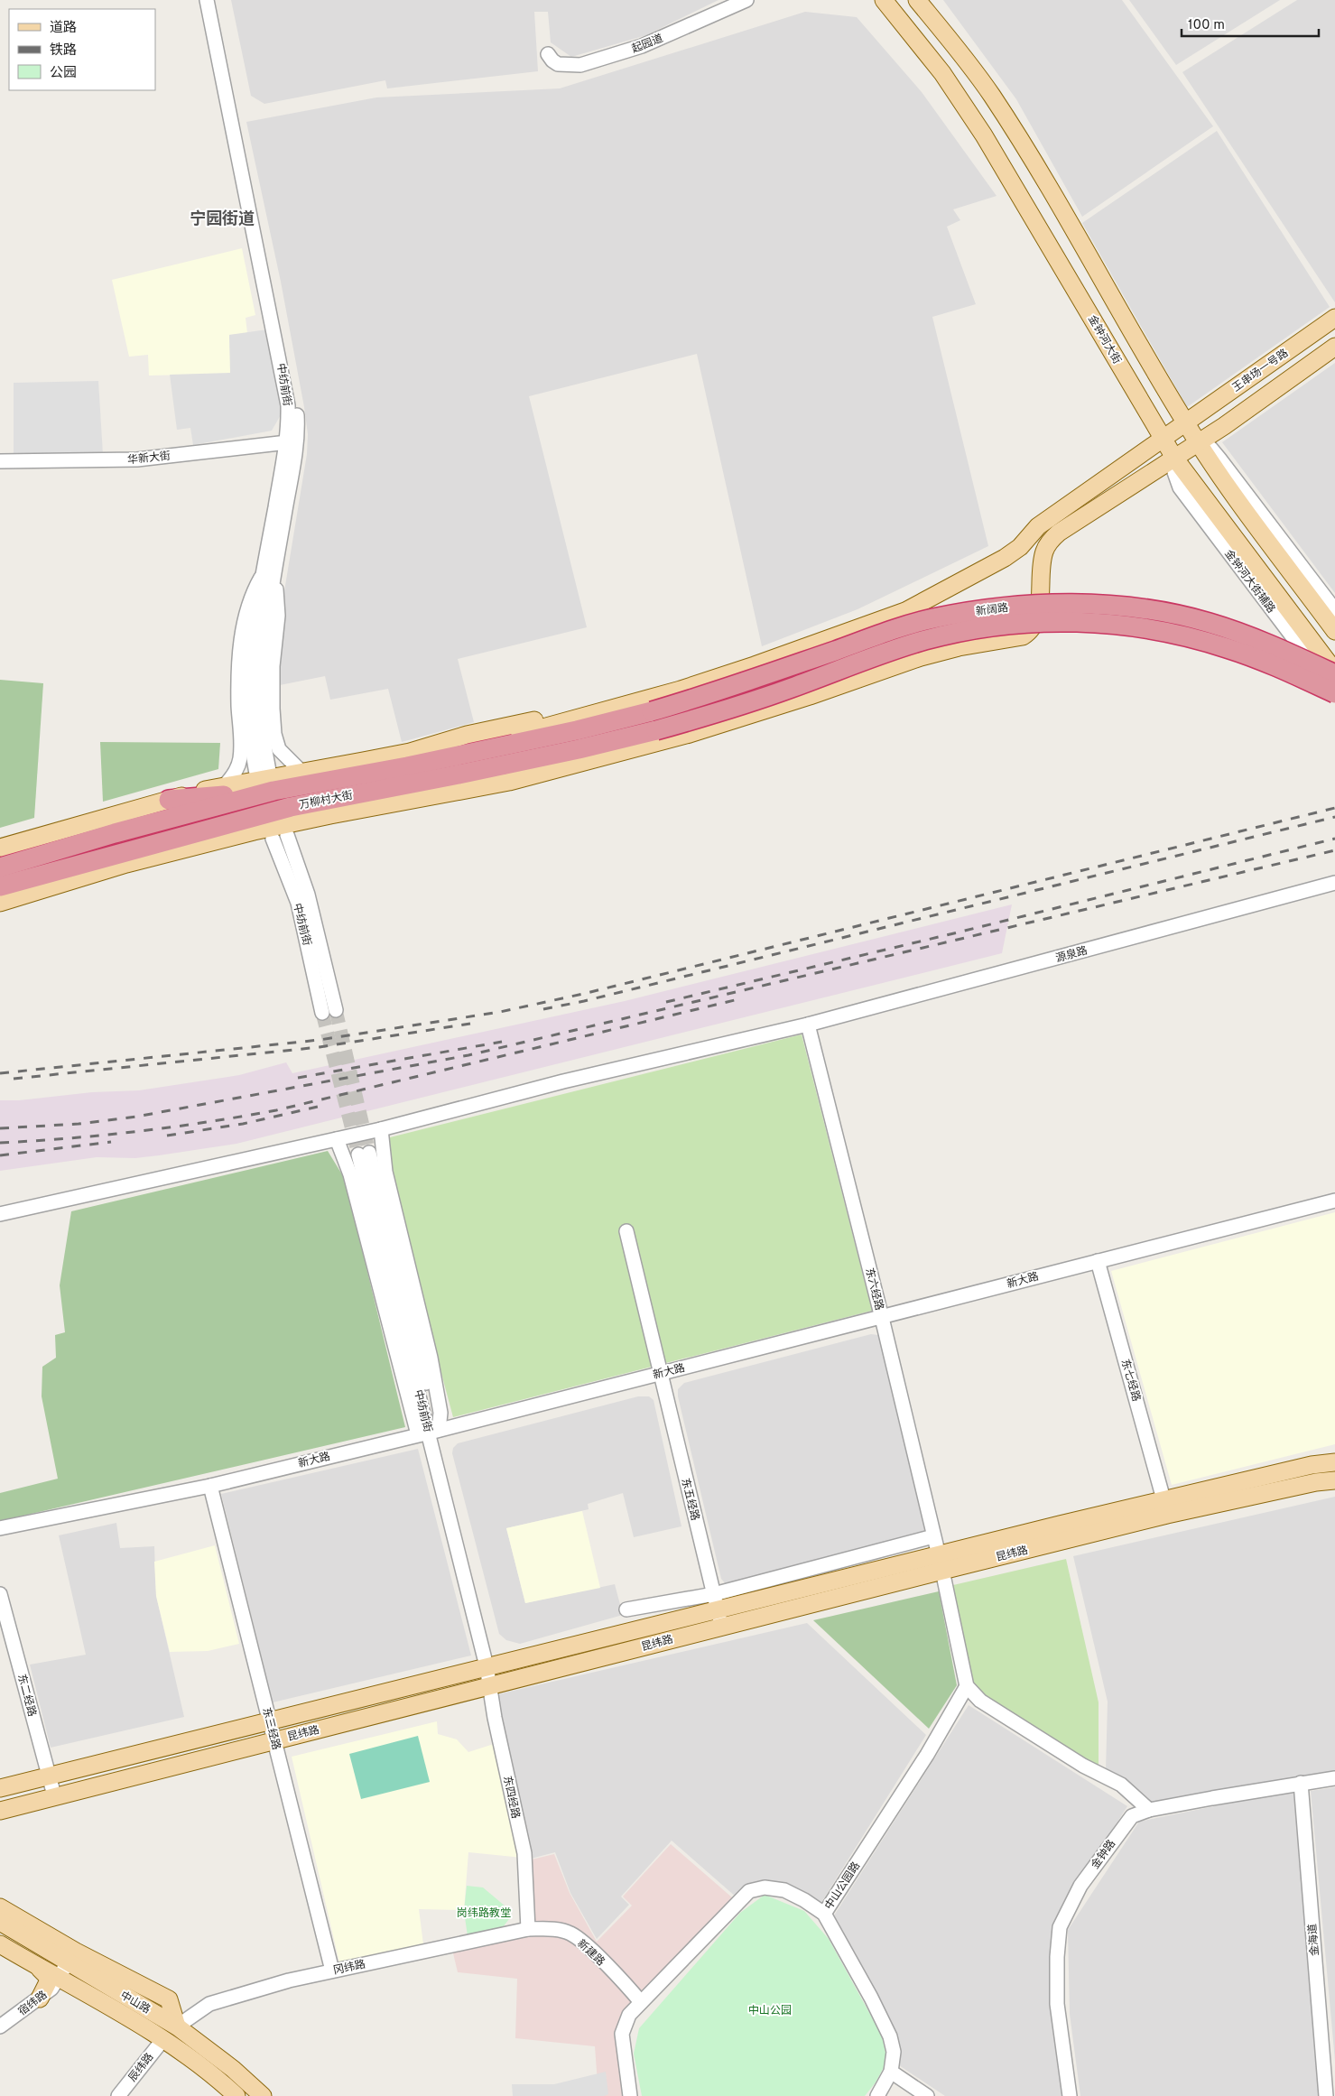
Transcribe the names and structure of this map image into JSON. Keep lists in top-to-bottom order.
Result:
{
  "streets": {
    "highway": ["新阔路", "万柳村大街"],
    "main road": [
      "金钟河大街",
      "王串场一号路",
      "昆纬路",
      "中山路"
    ],
    "street": [
      "起园道",
      "中纺前街",
      "华新大街",
      "金钟河大街辅路",
      "源泉路",
      "新大路",
      "东六经路",
      "东七经路",
      "东五经路",
      "东二经路",
      "东三经路",
      "东四经路",
      "金钟路",
      "中山公园路",
      "金海道",
      "新建路",
      "冈纬路",
      "宿纬路",
      "辰纬路"
    ]
  },
  "crossings": [
    ["金钟河大街", "王串场一号路"],
    ["金钟河大街", "金钟河大街辅路"],
    ["金钟河大街", "新阔路"],
    ["中纺前街", "华新大街"],
    ["中纺前街", "新大路"],
    ["中纺前街", "昆纬路"],
    ["中纺前街", "东四经路"],
    ["新阔路", "万柳村大街"],
    ["源泉路", "东六经路"],
    ["新大路", "东六经路"],
    ["新大路", "东七经路"],
    ["新大路", "东五经路"],
    ["新大路", "东三经路"],
    ["东六经路", "昆纬路"],
    ["东六经路", "中山公园路"],
    ["东七经路", "昆纬路"],
    ["东五经路", "昆纬路"],
    ["昆纬路", "东二经路"],
    ["昆纬路", "东三经路"],
    ["昆纬路", "东四经路"],
    ["东三经路", "冈纬路"],
    ["东四经路", "新建路"],
    ["东四经路", "冈纬路"],
    ["金钟路", "金海道"],
    ["中山公园路", "新建路"],
    ["新建路", "冈纬路"],
    ["中山路", "宿纬路"],
    ["中山路", "辰纬路"]
  ],
  "districts": ["宁园街道"],
  "parks": ["岗纬路教堂", "中山公园"],
  "legend": ["道路", "铁路", "公园"],
  "scale_bar": "100 m"
}
